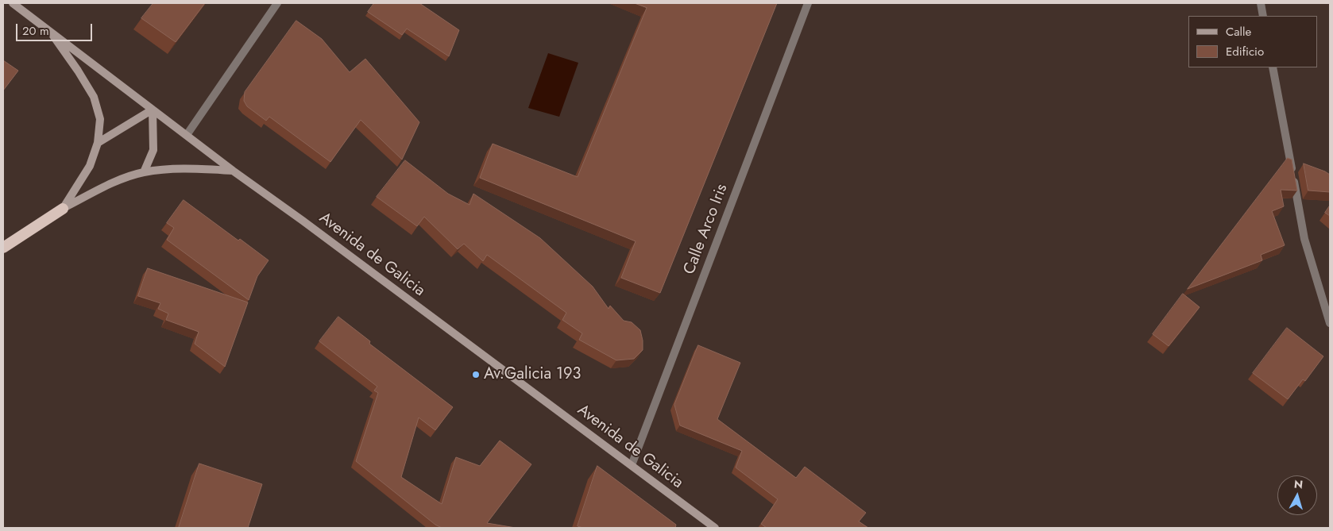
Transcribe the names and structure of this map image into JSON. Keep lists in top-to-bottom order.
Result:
{
  "streets": {
    "main road": ["Avenida de Galicia"],
    "street": ["Calle Arco Iris"]
  },
  "crossings": [
    ["Calle Arco Iris", "Avenida de Galicia"]
  ],
  "places": ["Av.Galicia 193"],
  "legend": ["Calle", "Edificio"],
  "scale_bar": "20 m",
  "north": "top"
}
